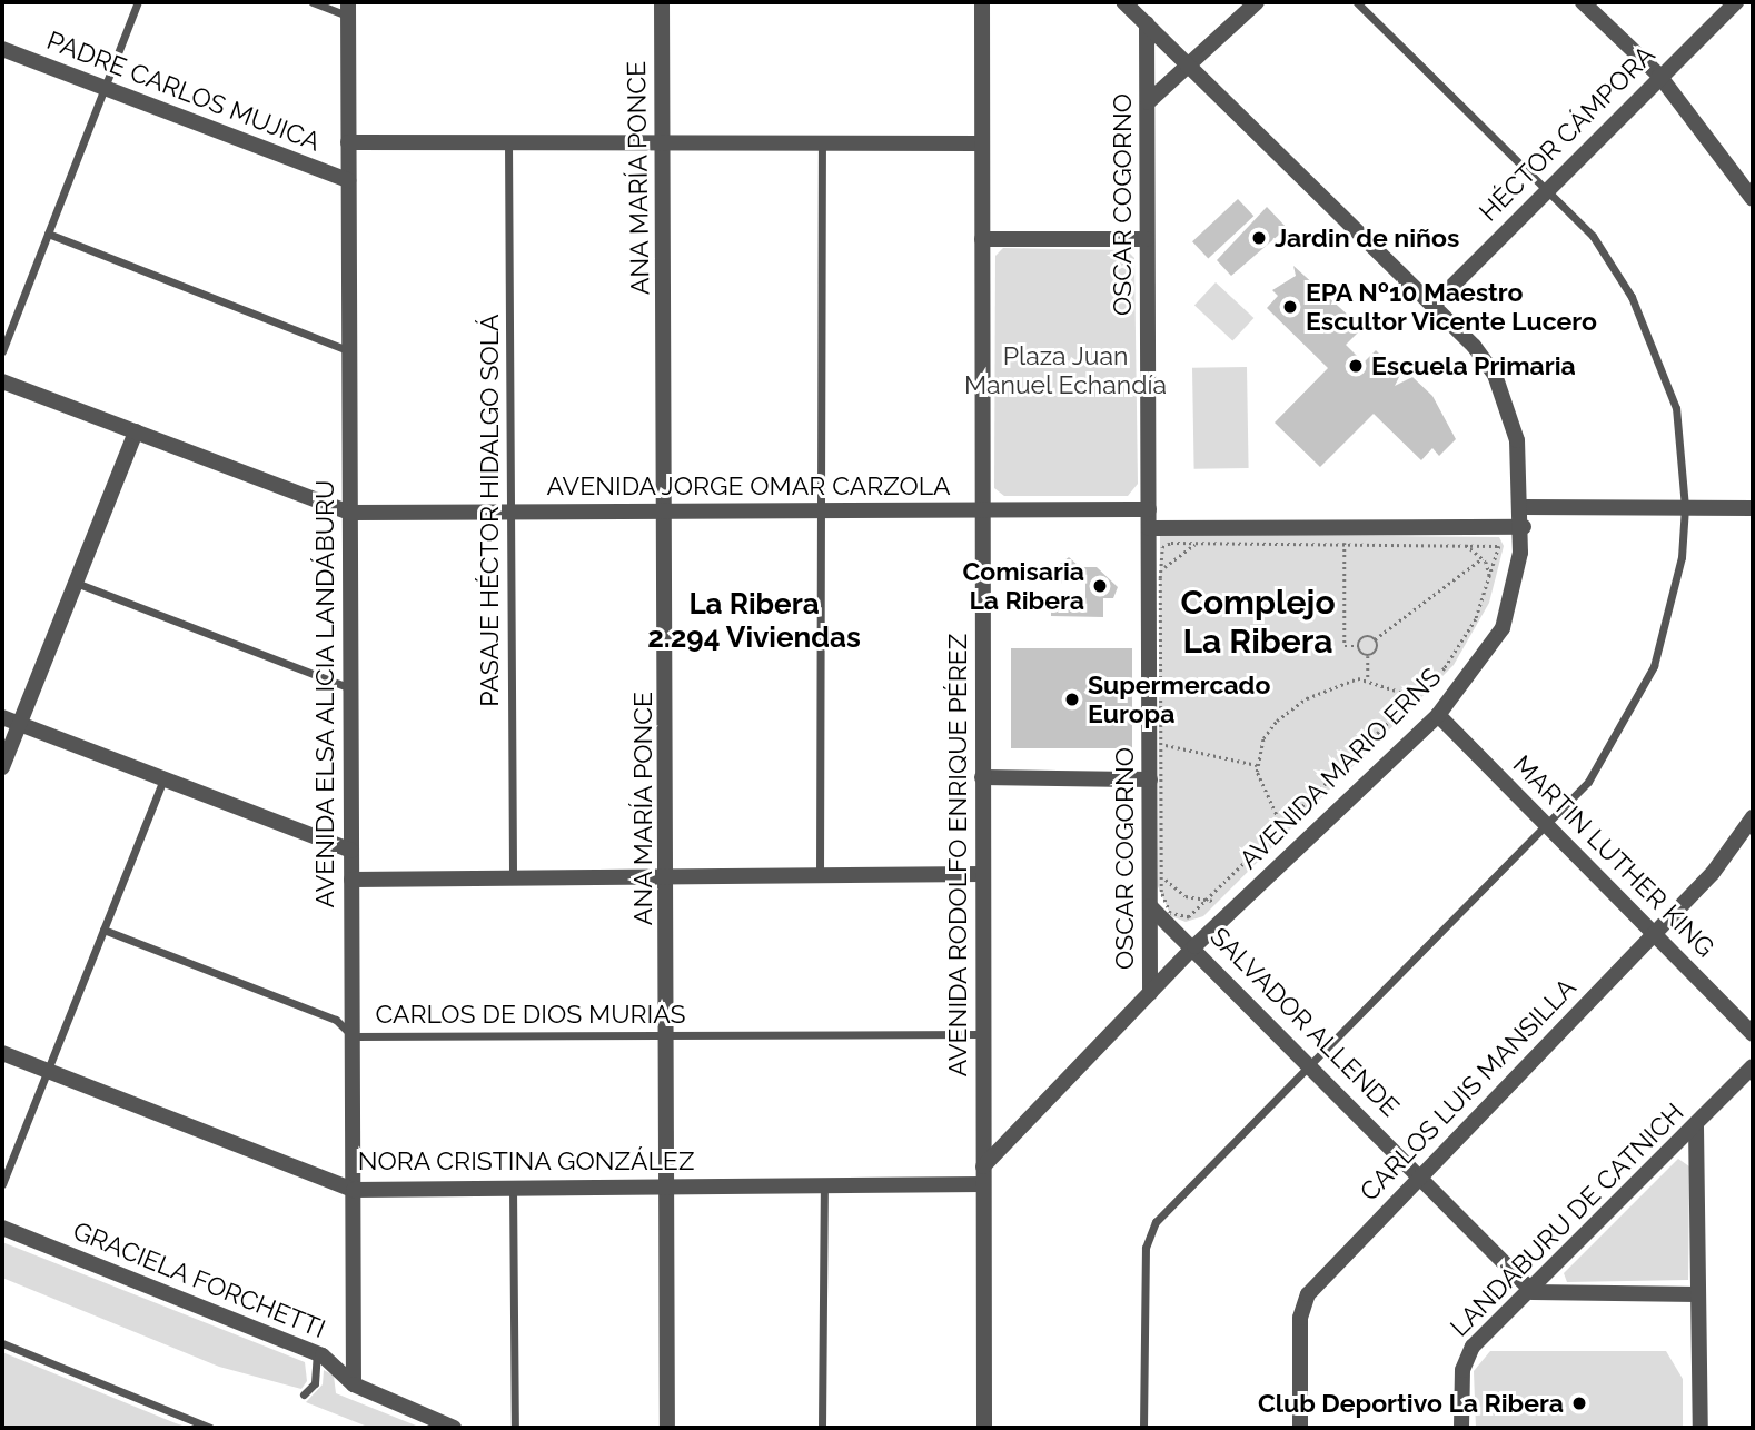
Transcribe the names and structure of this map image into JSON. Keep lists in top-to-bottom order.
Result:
{
  "streets": {
    "street": [
      "PADRE CARLOS MUJICA",
      "HÉCTOR CÁMPORA",
      "ANA MARÍA PONCE",
      "OSCAR COGORNO",
      "AVENIDA JORGE OMAR CARZOLA",
      "AVENIDA ELSA ALICIA LANDÁBURU",
      "AVENIDA MARIO ERNS",
      "AVENIDA RODOLFO ENRIQUE PÉREZ",
      "MARTIN LUTHER KING",
      "SALVADOR ALLENDE",
      "CARLOS LUIS MANSILLA",
      "NORA CRISTINA GONZÁLEZ",
      "LANDÁBURU DE CATNICH",
      "GRACIELA FORCHETTI"
    ],
    "lane": ["PASAJE HÉCTOR HIDALGO SOLÁ", "CARLOS DE DIOS MURIAS"]
  },
  "crossings": [
    ["PADRE CARLOS MUJICA", "ANA MARÍA PONCE"],
    ["PADRE CARLOS MUJICA", "PASAJE HÉCTOR HIDALGO SOLÁ"],
    ["PADRE CARLOS MUJICA", "AVENIDA ELSA ALICIA LANDÁBURU"],
    ["PADRE CARLOS MUJICA", "AVENIDA RODOLFO ENRIQUE PÉREZ"],
    ["HÉCTOR CÁMPORA", "AVENIDA MARIO ERNS"],
    ["ANA MARÍA PONCE", "AVENIDA JORGE OMAR CARZOLA"],
    ["ANA MARÍA PONCE", "CARLOS DE DIOS MURIAS"],
    ["ANA MARÍA PONCE", "NORA CRISTINA GONZÁLEZ"],
    ["OSCAR COGORNO", "AVENIDA JORGE OMAR CARZOLA"],
    ["OSCAR COGORNO", "AVENIDA MARIO ERNS"],
    ["OSCAR COGORNO", "SALVADOR ALLENDE"],
    ["AVENIDA JORGE OMAR CARZOLA", "PASAJE HÉCTOR HIDALGO SOLÁ"],
    ["AVENIDA JORGE OMAR CARZOLA", "AVENIDA ELSA ALICIA LANDÁBURU"],
    ["AVENIDA JORGE OMAR CARZOLA", "AVENIDA RODOLFO ENRIQUE PÉREZ"],
    ["AVENIDA ELSA ALICIA LANDÁBURU", "CARLOS DE DIOS MURIAS"],
    ["AVENIDA ELSA ALICIA LANDÁBURU", "NORA CRISTINA GONZÁLEZ"],
    ["AVENIDA ELSA ALICIA LANDÁBURU", "GRACIELA FORCHETTI"],
    ["AVENIDA MARIO ERNS", "AVENIDA RODOLFO ENRIQUE PÉREZ"],
    ["AVENIDA MARIO ERNS", "MARTIN LUTHER KING"],
    ["AVENIDA MARIO ERNS", "SALVADOR ALLENDE"],
    ["AVENIDA RODOLFO ENRIQUE PÉREZ", "CARLOS DE DIOS MURIAS"],
    ["AVENIDA RODOLFO ENRIQUE PÉREZ", "NORA CRISTINA GONZÁLEZ"],
    ["MARTIN LUTHER KING", "CARLOS LUIS MANSILLA"],
    ["SALVADOR ALLENDE", "CARLOS LUIS MANSILLA"],
    ["SALVADOR ALLENDE", "LANDÁBURU DE CATNICH"]
  ],
  "districts": ["Complejo La Ribera", "La Ribera 2.294 Viviendas"],
  "parks": ["Plaza Juan Manuel Echandía"],
  "places": [
    "Jardin de niños",
    "EPA Nº10 Maestro Escultor Vicente Lucero",
    "Escuela Primaria",
    "Comisaria La Ribera",
    "Supermercado Europa",
    "Club Deportivo La Ribera"
  ]
}
